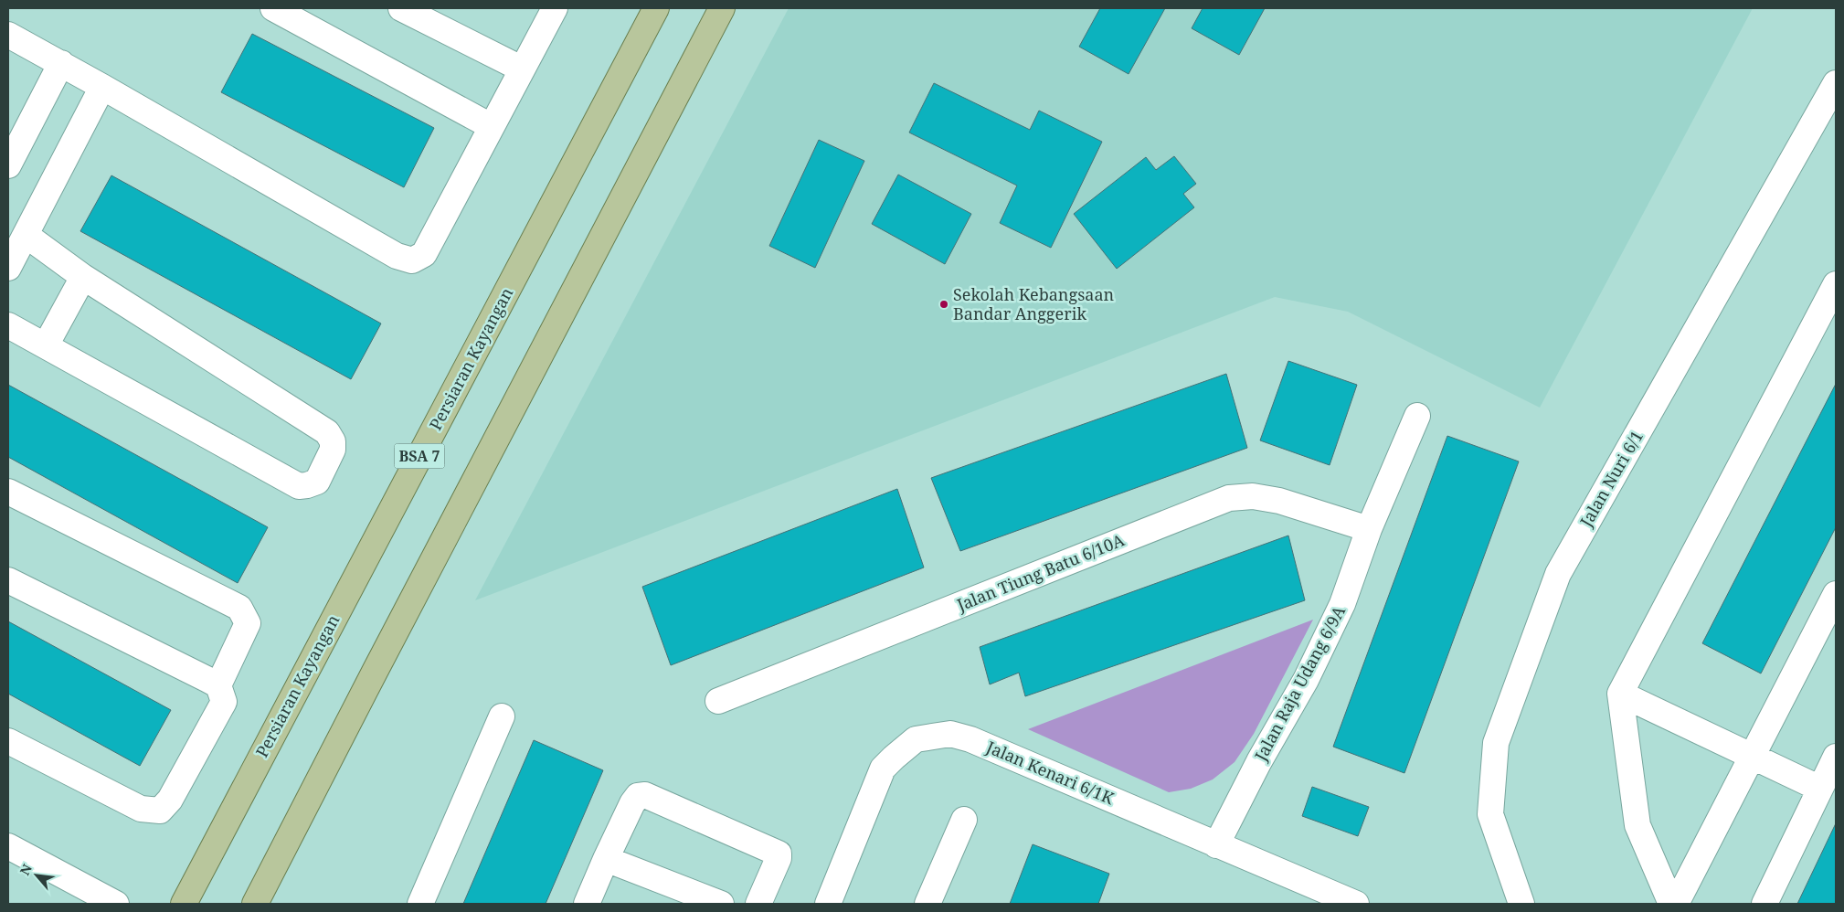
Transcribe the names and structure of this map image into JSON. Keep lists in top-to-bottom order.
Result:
{
  "streets": {
    "main road": ["Persiaran Kayangan", "BSA 7"],
    "street": [
      "Jalan Nuri 6/1",
      "Jalan Tiung Batu 6/10A",
      "Jalan Raja Udang 6/9A",
      "Jalan Kenari 6/1K"
    ]
  },
  "crossings": [
    ["Jalan Tiung Batu 6/10A", "Jalan Raja Udang 6/9A"],
    ["Jalan Raja Udang 6/9A", "Jalan Kenari 6/1K"]
  ],
  "places": ["Sekolah Kebangsaan Bandar Anggerik"],
  "north": "top left"
}
